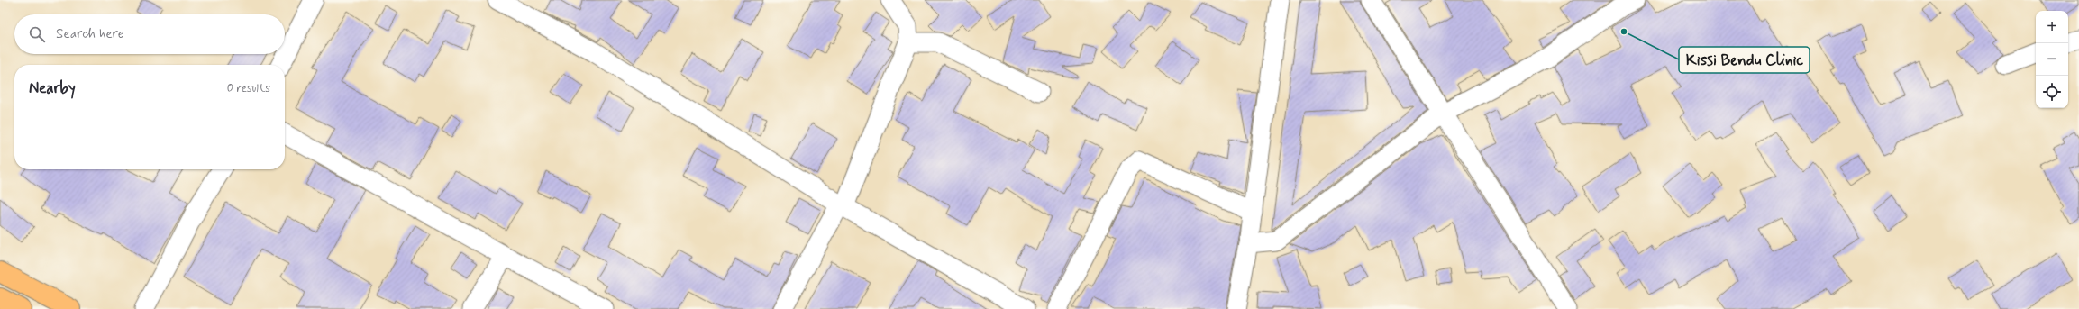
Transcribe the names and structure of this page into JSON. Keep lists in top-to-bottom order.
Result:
{
  "places": ["Kissi Bendu Clinic"],
  "page": {
    "map_buttons": ["+", "−"],
    "search": "Search here",
    "heading": ["Nearby", "0 results"]
  }
}
